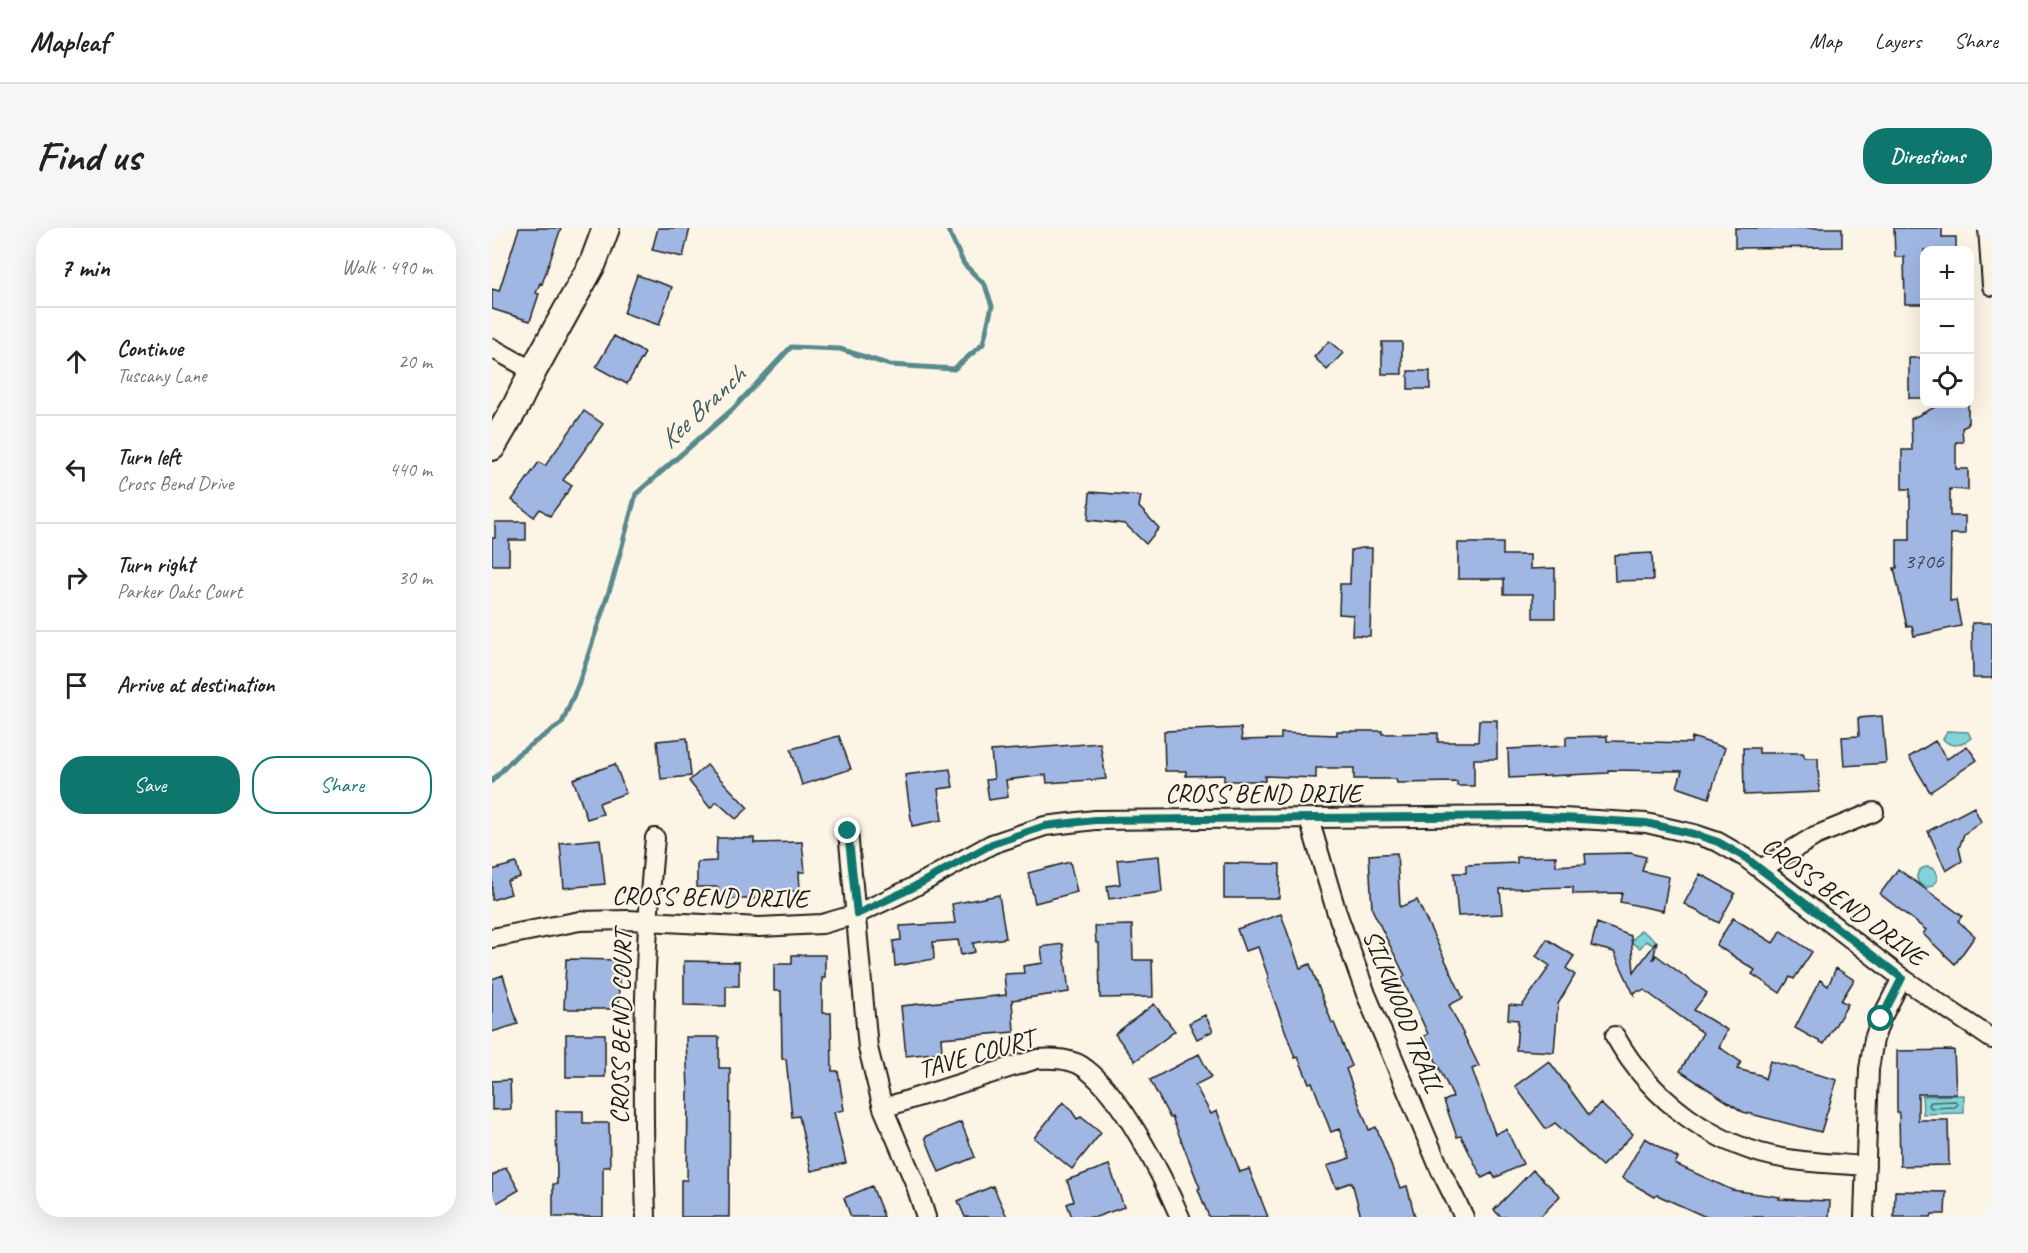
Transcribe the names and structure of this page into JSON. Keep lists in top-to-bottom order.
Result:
{
  "streets": {
    "street": [
      "CROSS BEND DRIVE",
      "SILKWOOD TRAIL",
      "CROSS BEND COURT",
      "TAVE COURT"
    ]
  },
  "crossings": [
    ["CROSS BEND DRIVE", "SILKWOOD TRAIL"],
    ["CROSS BEND DRIVE", "CROSS BEND COURT"]
  ],
  "water": ["Kee Branch"],
  "house_numbers": ["3706"],
  "page": {
    "header": "Mapleaf",
    "nav": ["Map", "Layers", "Share"],
    "buttons": [
      "Directions",
      ["Save", "Share"]
    ],
    "title": "Find us",
    "heading": ["7 min", "Walk · 490 m"],
    "map_buttons": ["+", "−"],
    "list": [
      ["Continue", "Tuscany Lane", "20 m"],
      ["Turn left", "Cross Bend Drive", "440 m"],
      ["Turn right", "Parker Oaks Court", "30 m"],
      "Arrive at destination"
    ]
  }
}
